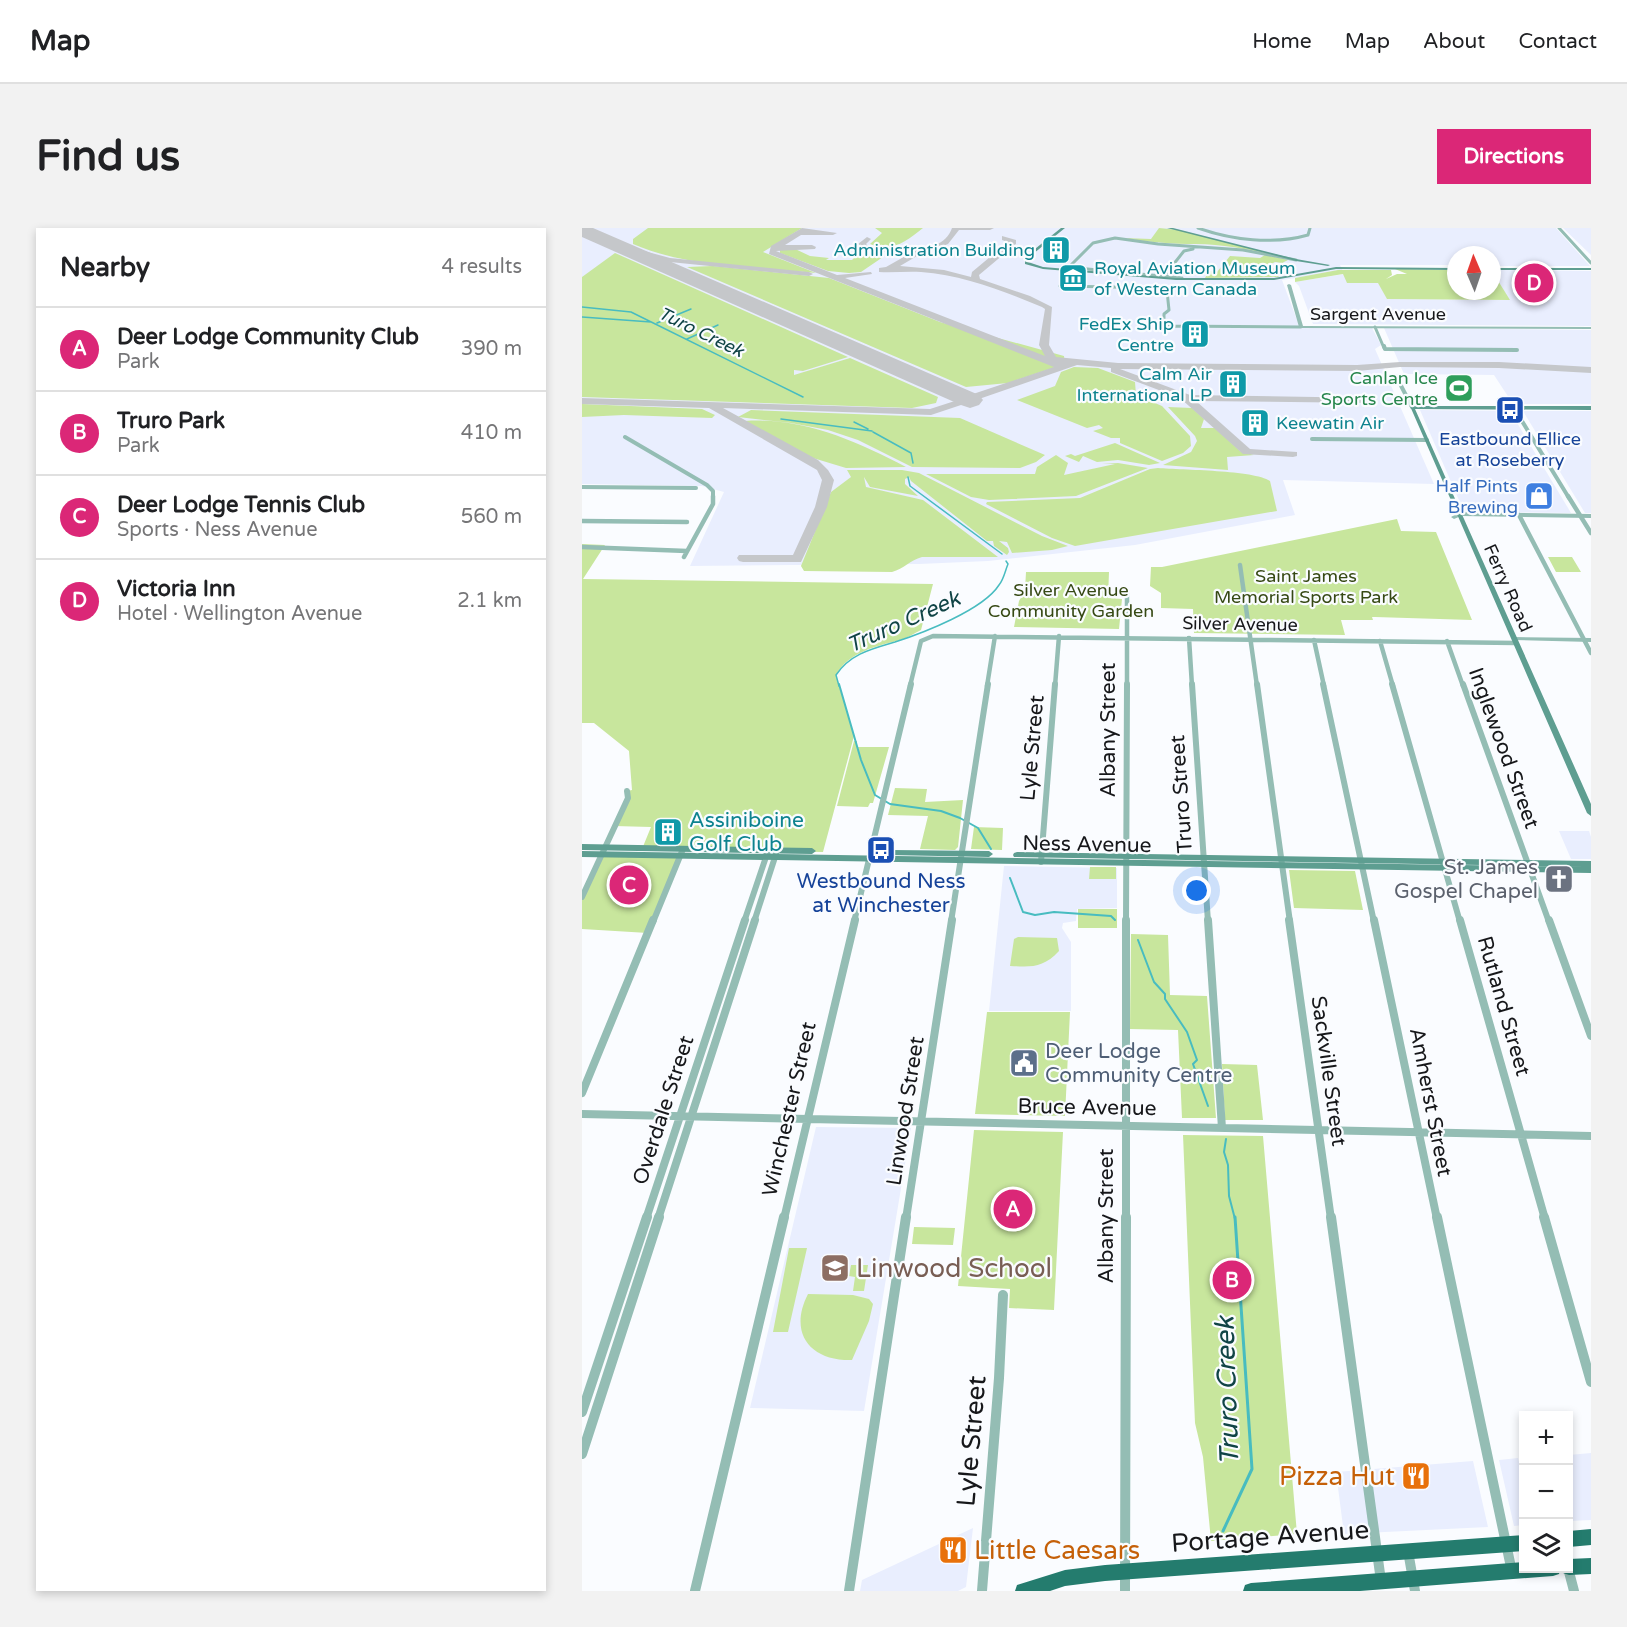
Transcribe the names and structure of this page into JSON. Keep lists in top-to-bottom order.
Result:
{
  "streets": {
    "highway": ["Portage Avenue"],
    "main road": ["Ferry Road", "Ness Avenue"],
    "street": [
      "Sargent Avenue",
      "Silver Avenue",
      "Albany Street",
      "Lyle Street",
      "Inglewood Street",
      "Truro Street",
      "Rutland Street",
      "Sackville Street",
      "Amherst Street",
      "Bruce Avenue",
      "Winchester Street",
      "Overdale Street",
      "Linwood Street"
    ]
  },
  "crossings": [
    ["Ferry Road", "Silver Avenue"],
    ["Silver Avenue", "Albany Street"],
    ["Silver Avenue", "Lyle Street"],
    ["Silver Avenue", "Inglewood Street"],
    ["Silver Avenue", "Truro Street"],
    ["Silver Avenue", "Rutland Street"],
    ["Silver Avenue", "Sackville Street"],
    ["Silver Avenue", "Amherst Street"],
    ["Silver Avenue", "Winchester Street"],
    ["Silver Avenue", "Linwood Street"],
    ["Albany Street", "Ness Avenue"],
    ["Albany Street", "Bruce Avenue"],
    ["Albany Street", "Portage Avenue"],
    ["Lyle Street", "Ness Avenue"],
    ["Inglewood Street", "Ness Avenue"],
    ["Truro Street", "Ness Avenue"],
    ["Truro Street", "Bruce Avenue"],
    ["Ness Avenue", "Rutland Street"],
    ["Ness Avenue", "Sackville Street"],
    ["Ness Avenue", "Amherst Street"],
    ["Ness Avenue", "Winchester Street"],
    ["Ness Avenue", "Overdale Street"],
    ["Ness Avenue", "Linwood Street"],
    ["Rutland Street", "Bruce Avenue"],
    ["Sackville Street", "Bruce Avenue"],
    ["Sackville Street", "Portage Avenue"],
    ["Amherst Street", "Bruce Avenue"],
    ["Amherst Street", "Portage Avenue"],
    ["Bruce Avenue", "Winchester Street"],
    ["Bruce Avenue", "Overdale Street"],
    ["Bruce Avenue", "Linwood Street"]
  ],
  "water": ["Turo Creek", "Truro Creek"],
  "parks": ["Saint James Memorial Sports Park", "Silver Avenue Community Garden"],
  "places": {
    "building": [
      "Administration Building",
      "FedEx Ship Centre",
      "Calm Air International LP",
      "Keewatin Air",
      "Assiniboine Golf Club"
    ],
    "museum": ["Royal Aviation Museum of Western Canada"],
    "sports": ["Canlan Ice Sports Centre"],
    "bus stop": ["Eastbound Ellice at Roseberry", "Westbound Ness at Winchester"],
    "shop": ["Half Pints Brewing"],
    "church": ["St. James Gospel Chapel"],
    "public building": ["Deer Lodge Community Centre"],
    "school or university": ["Linwood School"],
    "restaurant": ["Pizza Hut", "Little Caesars"]
  },
  "north": "top",
  "page": {
    "header": "Map",
    "nav": [
      "Home",
      "Map",
      "About",
      "Contact"
    ],
    "buttons": "Directions",
    "title": "Find us",
    "heading": ["Nearby", "4 results"],
    "pins": [
      "D",
      "C",
      "A",
      "B"
    ],
    "list": [
      {
        "mark": "A",
        "name": "Deer Lodge Community Club",
        "note": "Park",
        "value": "390 m"
      },
      {
        "mark": "B",
        "name": "Truro Park",
        "note": "Park",
        "value": "410 m"
      },
      {
        "mark": "C",
        "name": "Deer Lodge Tennis Club",
        "note": "Sports · Ness Avenue",
        "value": "560 m"
      },
      {
        "mark": "D",
        "name": "Victoria Inn",
        "note": "Hotel · Wellington Avenue",
        "value": "2.1 km"
      }
    ],
    "map_buttons": ["+", "−"]
  }
}
